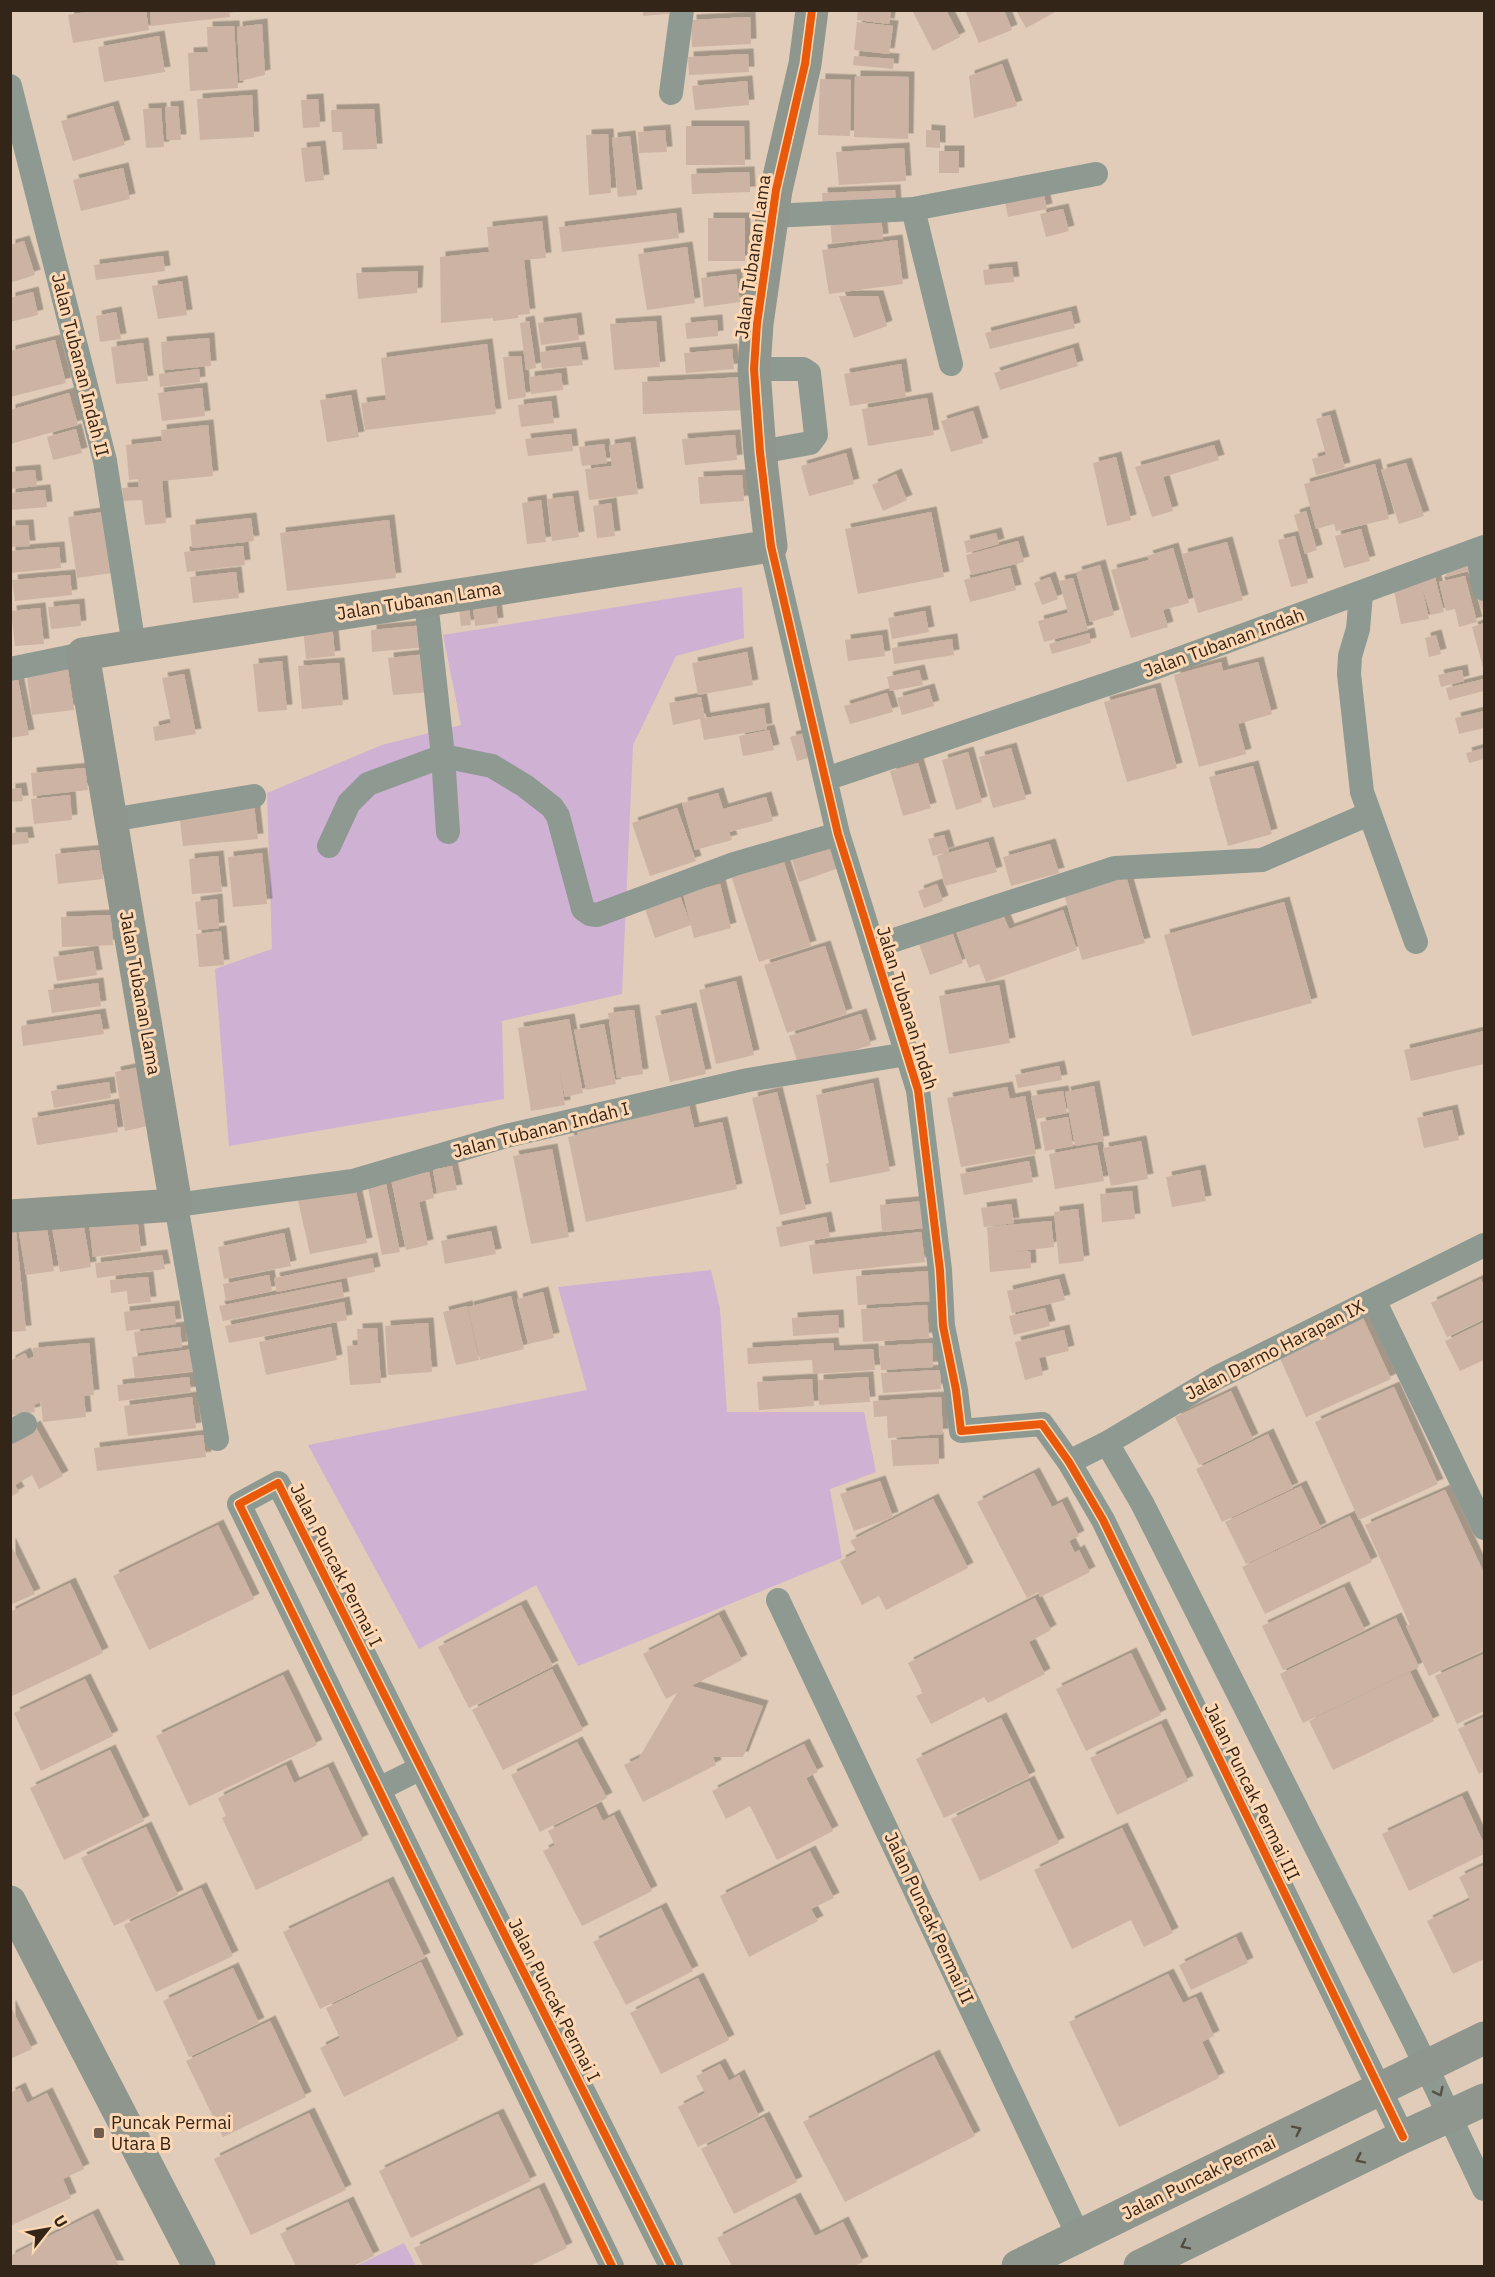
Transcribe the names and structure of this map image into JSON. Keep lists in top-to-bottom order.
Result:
{
  "streets": {
    "street": [
      "Jalan Tubanan Lama",
      "Jalan Tubanan Indah II",
      "Jalan Tubanan Indah",
      "Jalan Tubanan Indah I",
      "Jalan Darmo Harapan IX",
      "Jalan Puncak Permai I",
      "Jalan Puncak Permai III",
      "Jalan Puncak Permai II",
      "Jalan Puncak Permai"
    ]
  },
  "crossings": [
    ["Jalan Tubanan Lama", "Jalan Tubanan Indah II"],
    ["Jalan Tubanan Lama", "Jalan Tubanan Indah"],
    ["Jalan Tubanan Lama", "Jalan Tubanan Indah I"],
    ["Jalan Tubanan Indah", "Jalan Tubanan Indah I"],
    ["Jalan Tubanan Indah", "Jalan Darmo Harapan IX"],
    ["Jalan Tubanan Indah", "Jalan Puncak Permai III"],
    ["Jalan Darmo Harapan IX", "Jalan Puncak Permai III"],
    ["Jalan Puncak Permai III", "Jalan Puncak Permai"],
    ["Jalan Puncak Permai II", "Jalan Puncak Permai"]
  ],
  "places": {
    "transit": ["Puncak Permai Utara B"]
  },
  "north": "top right"
}
